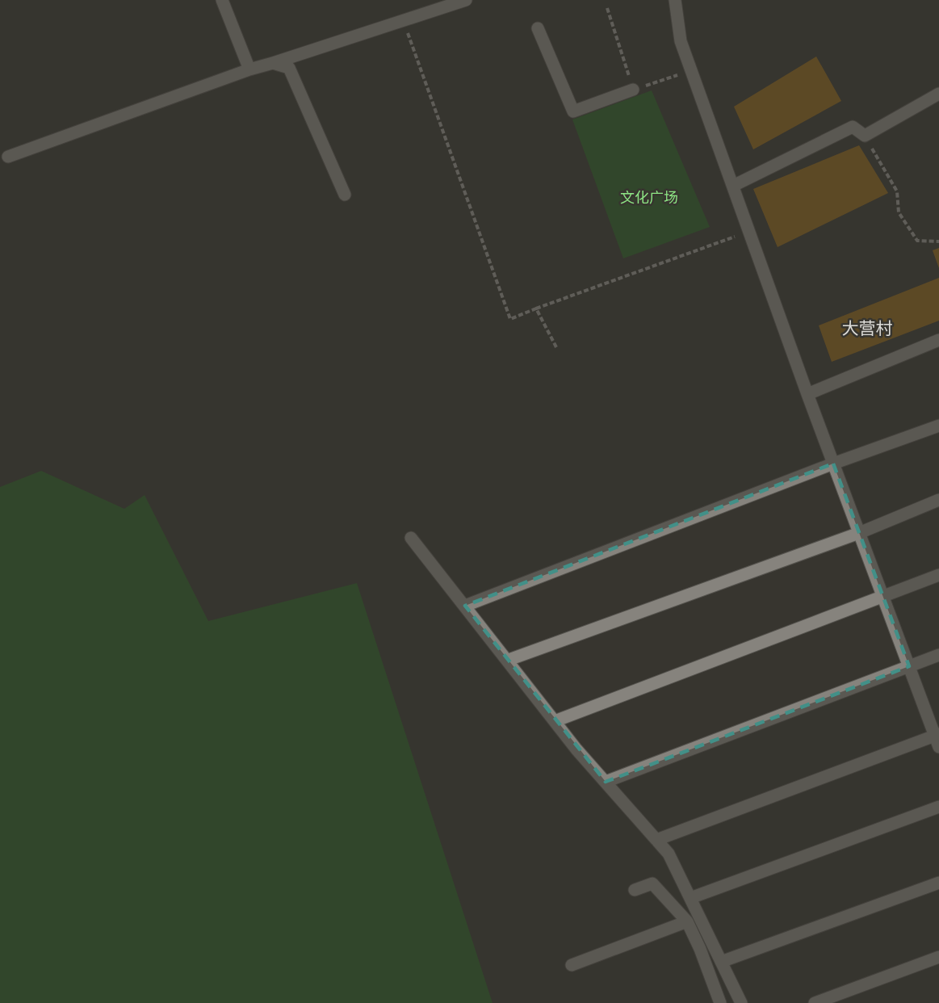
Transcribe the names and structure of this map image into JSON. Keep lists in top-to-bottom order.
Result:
{
  "districts": ["大营村"],
  "parks": ["文化广场"]
}
